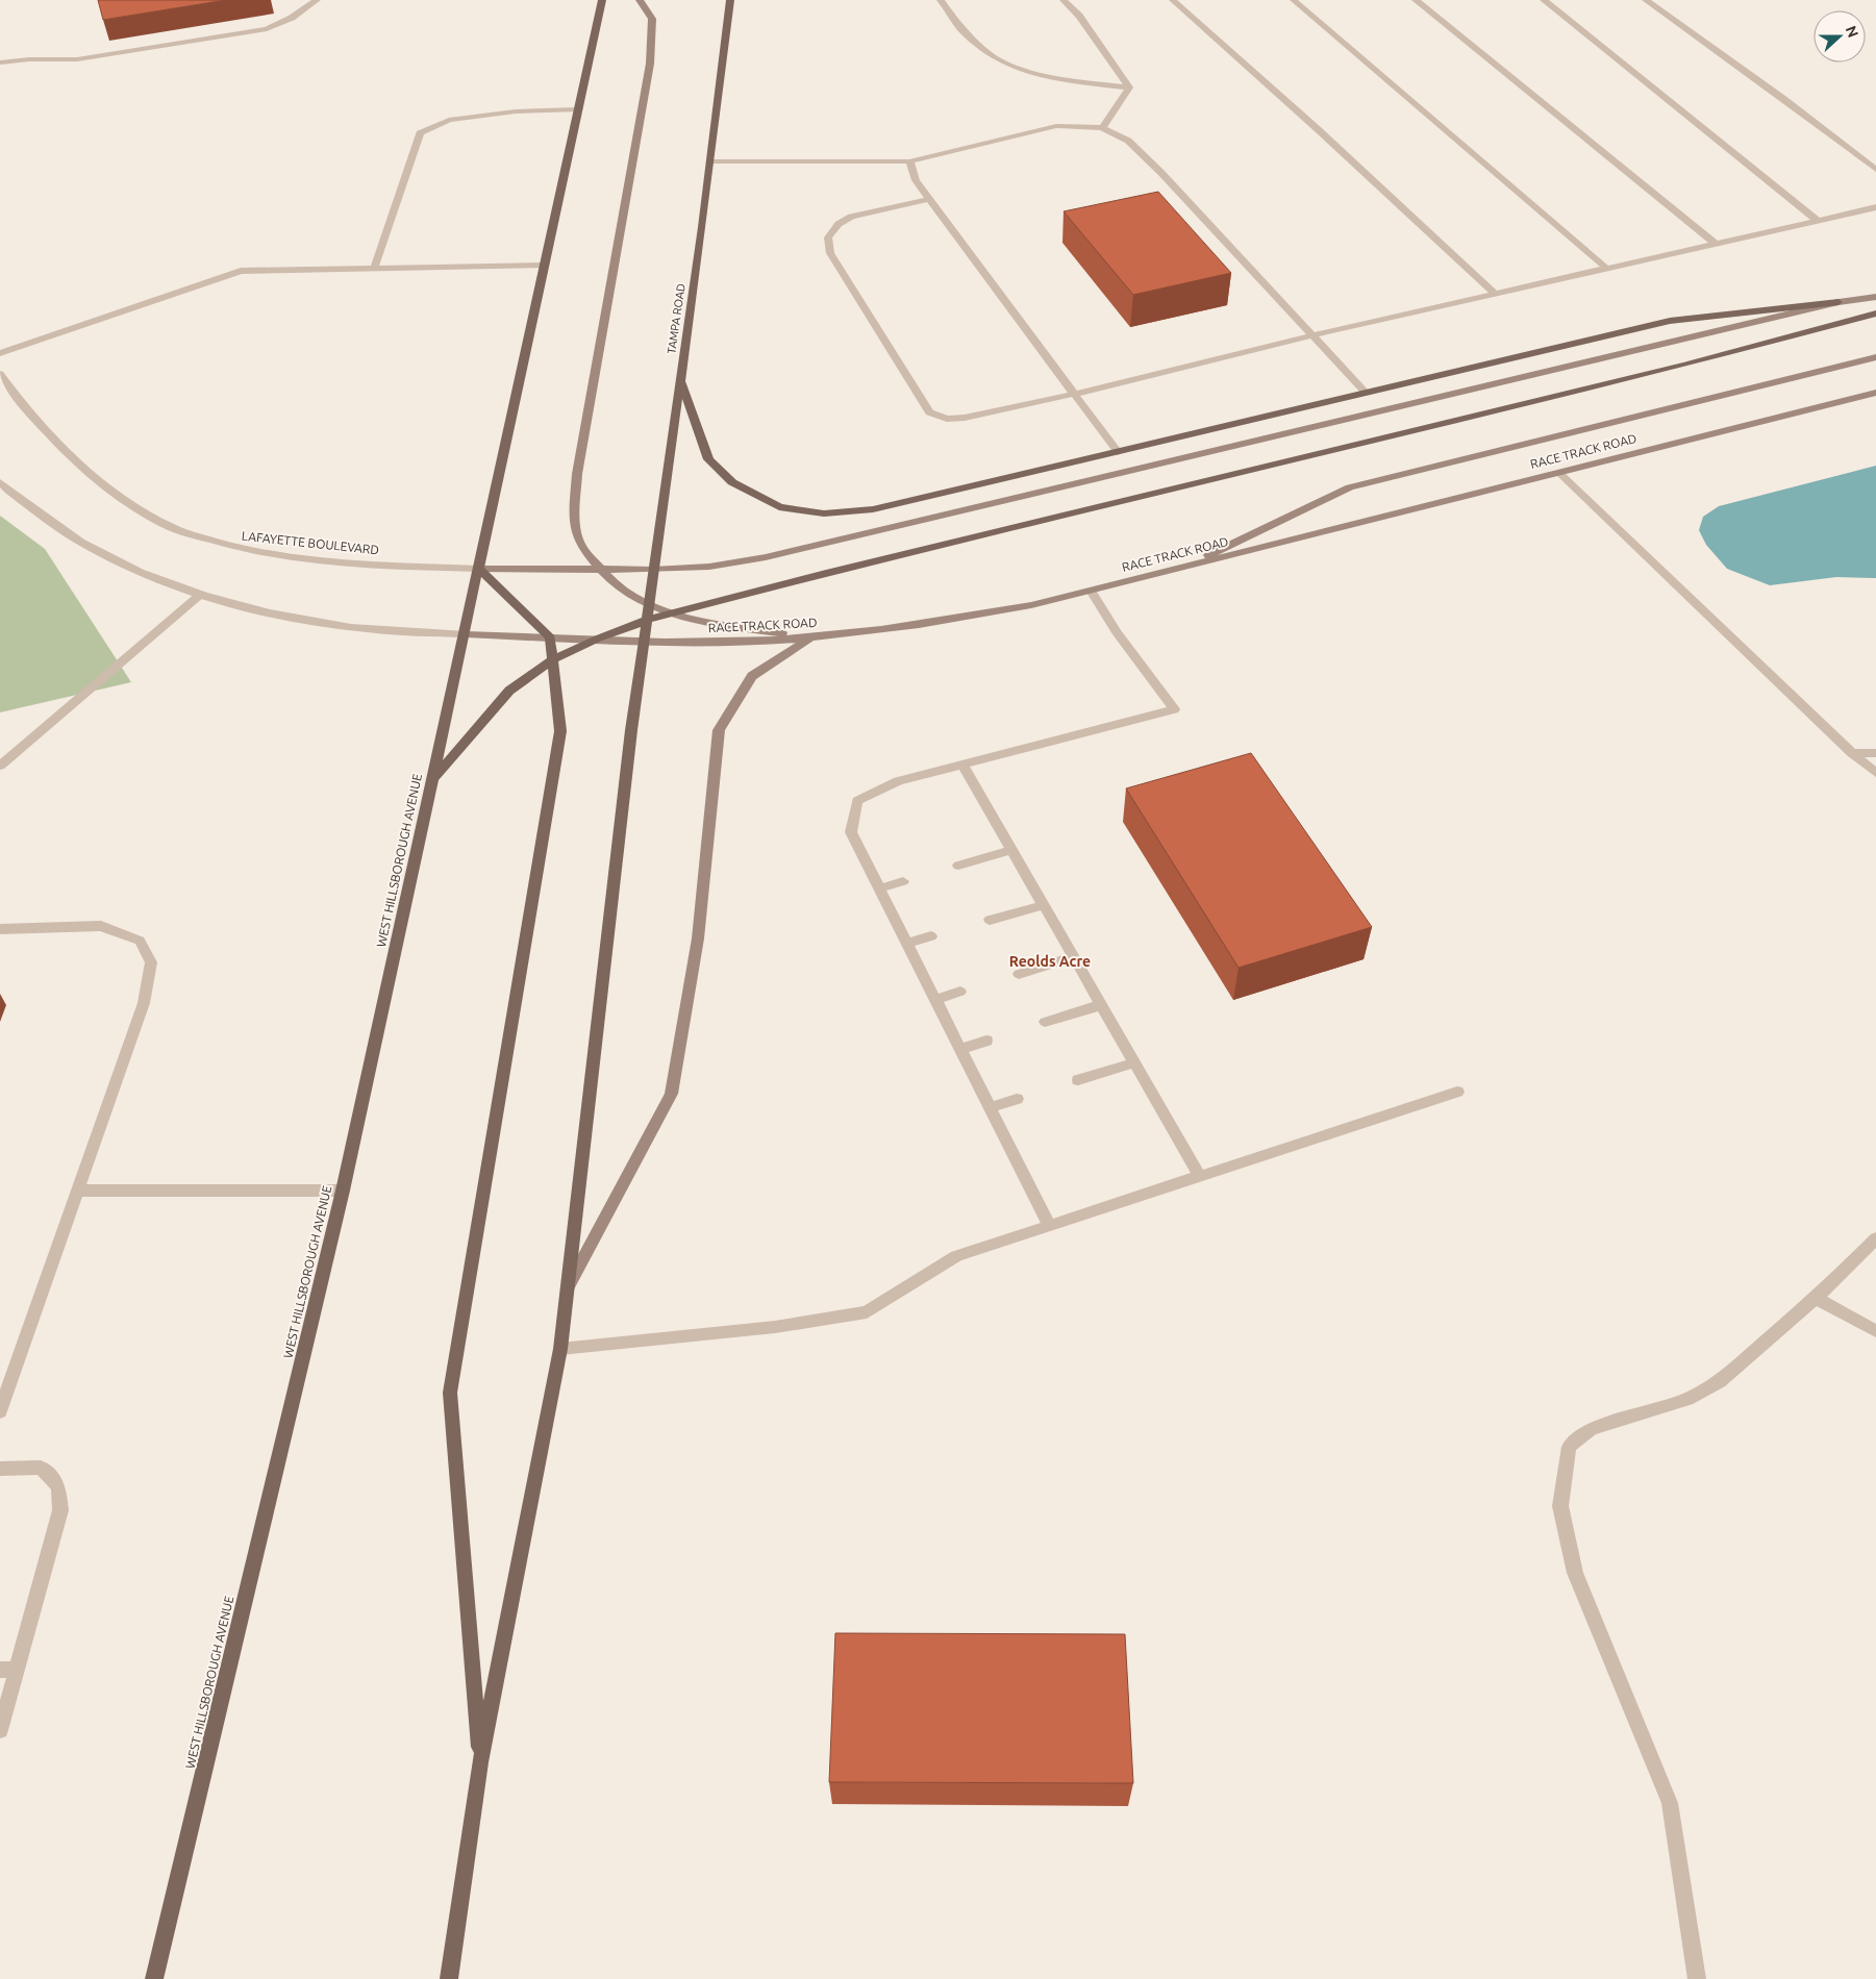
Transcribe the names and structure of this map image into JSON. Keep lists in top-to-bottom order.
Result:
{
  "streets": {
    "main road": ["TAMPA ROAD", "RACE TRACK ROAD", "WEST HILLSBOROUGH AVENUE"],
    "street": ["LAFAYETTE BOULEVARD"]
  },
  "crossings": [
    ["TAMPA ROAD", "RACE TRACK ROAD"],
    ["RACE TRACK ROAD", "WEST HILLSBOROUGH AVENUE"],
    ["LAFAYETTE BOULEVARD", "WEST HILLSBOROUGH AVENUE"]
  ],
  "districts": ["Reolds Acre"],
  "north": "right"
}
